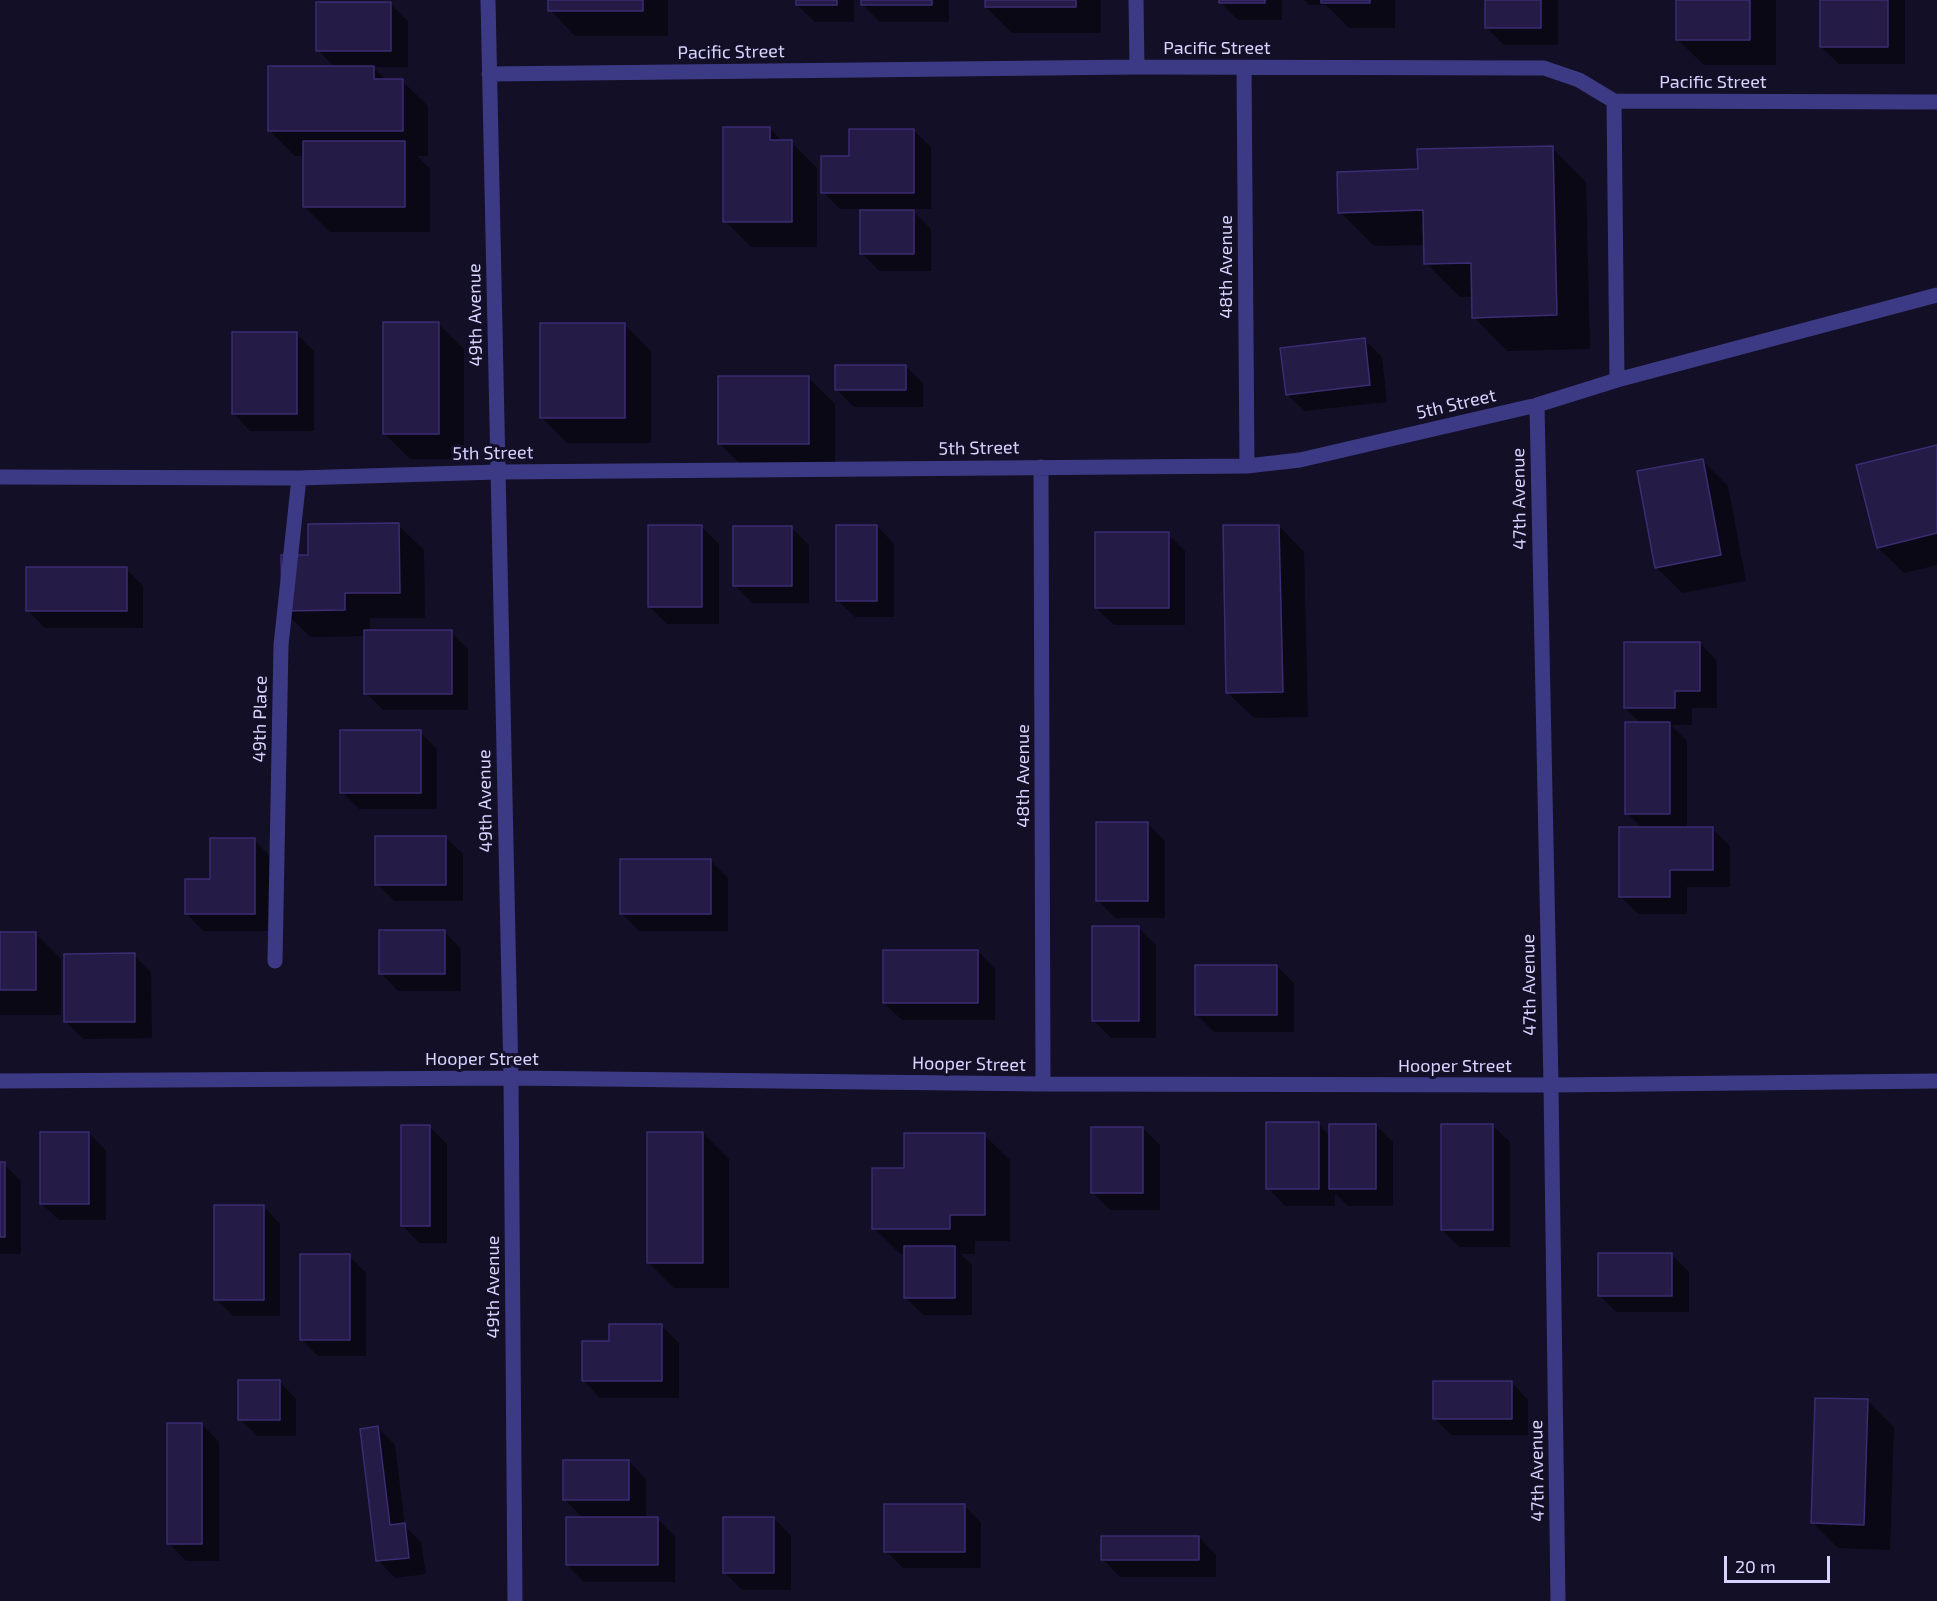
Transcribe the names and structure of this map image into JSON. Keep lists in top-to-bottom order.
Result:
{
  "streets": {
    "street": [
      "Pacific Street",
      "48th Avenue",
      "49th Avenue",
      "5th Street",
      "47th Avenue",
      "49th Place",
      "Hooper Street"
    ]
  },
  "crossings": [
    ["Pacific Street", "48th Avenue"],
    ["Pacific Street", "49th Avenue"],
    ["48th Avenue", "5th Street"],
    ["48th Avenue", "Hooper Street"],
    ["49th Avenue", "5th Street"],
    ["49th Avenue", "Hooper Street"],
    ["5th Street", "47th Avenue"],
    ["5th Street", "49th Place"],
    ["47th Avenue", "Hooper Street"]
  ],
  "scale_bar": "20 m"
}
